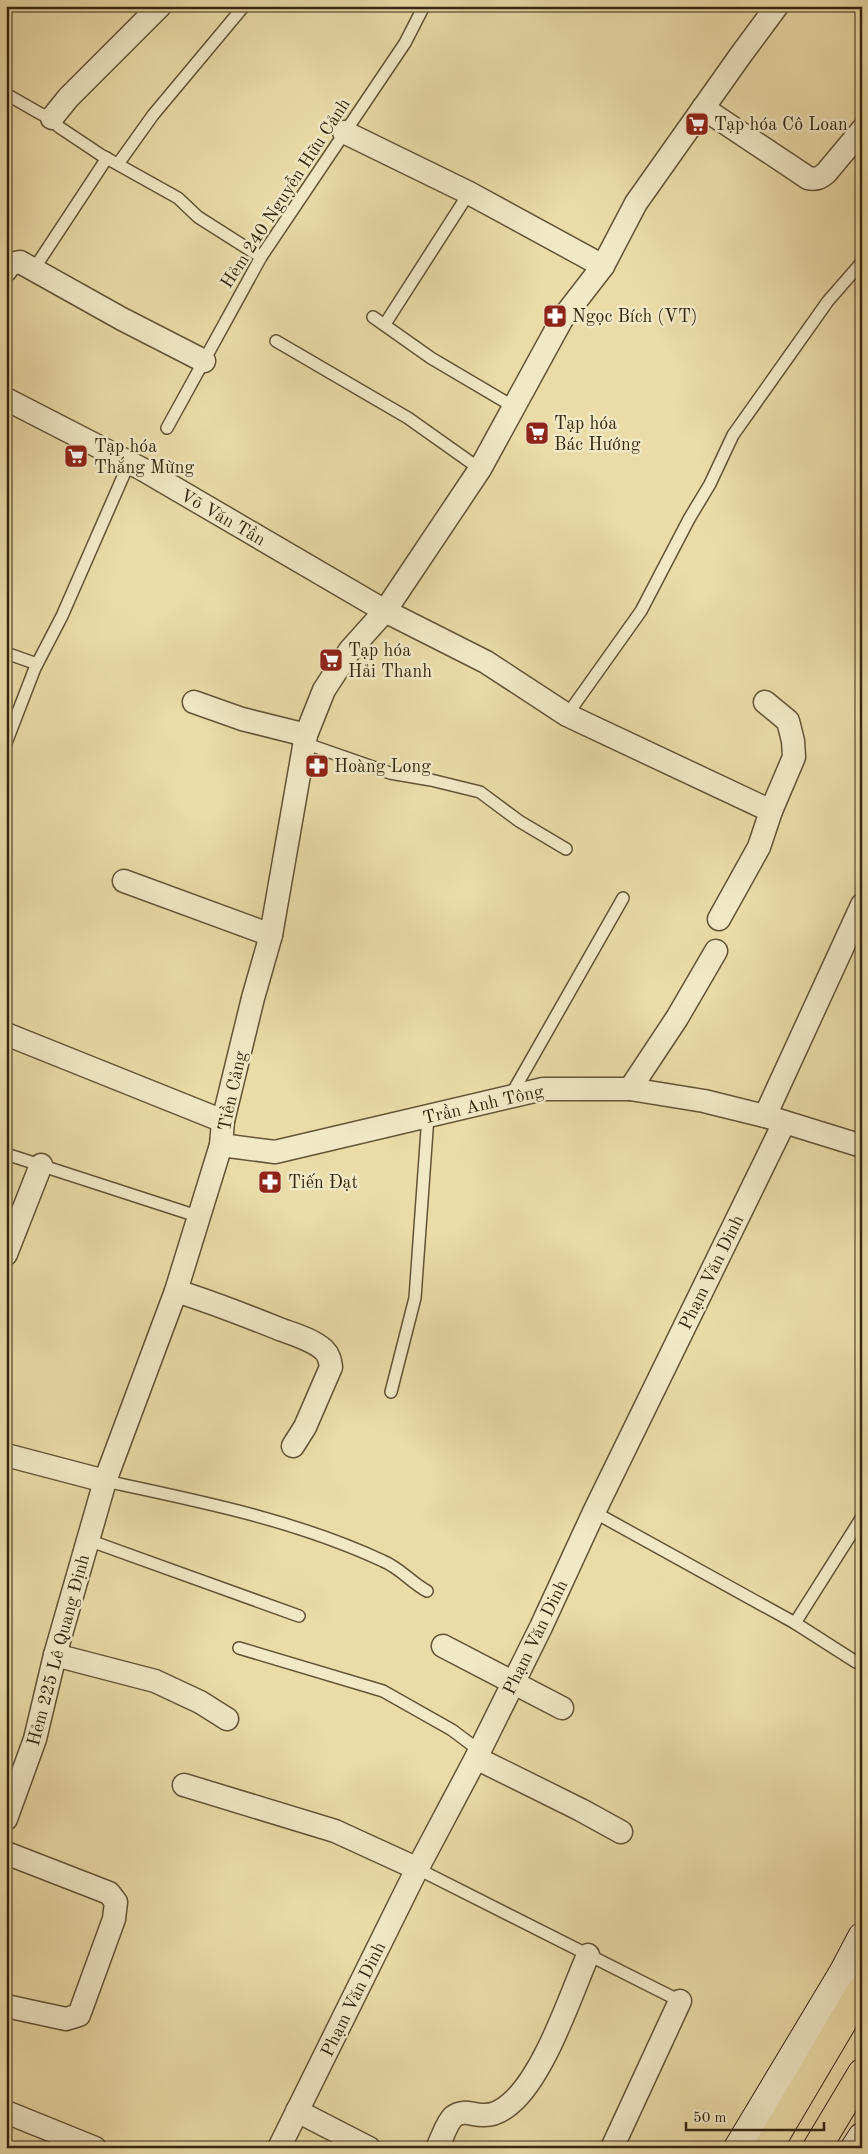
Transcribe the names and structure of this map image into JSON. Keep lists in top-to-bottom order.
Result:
{
  "streets": {
    "street": [
      "Võ Văn Tần",
      "Tiền Cảng",
      "Trần Anh Tông",
      "Phạm Văn Dinh",
      "Hẻm 225 Lê Quang Định"
    ],
    "lane": ["Hẻm 240 Nguyễn Hữu Cảnh"]
  },
  "crossings": [
    ["Võ Văn Tần", "Tiền Cảng"],
    ["Tiền Cảng", "Trần Anh Tông"],
    ["Tiền Cảng", "Hẻm 225 Lê Quang Định"],
    ["Trần Anh Tông", "Phạm Văn Dinh"]
  ],
  "places": {
    "supermarket": [
      "Tạp hóa Cô Loan",
      "Tạp hóa Bác Hướng",
      "Tạp hóa Thắng Mừng",
      "Tạp hóa Hải Thanh"
    ],
    "pharmacy": ["Ngọc Bích (VT)", "Hoàng Long", "Tiến Đạt"]
  },
  "scale_bar": "50 m"
}
